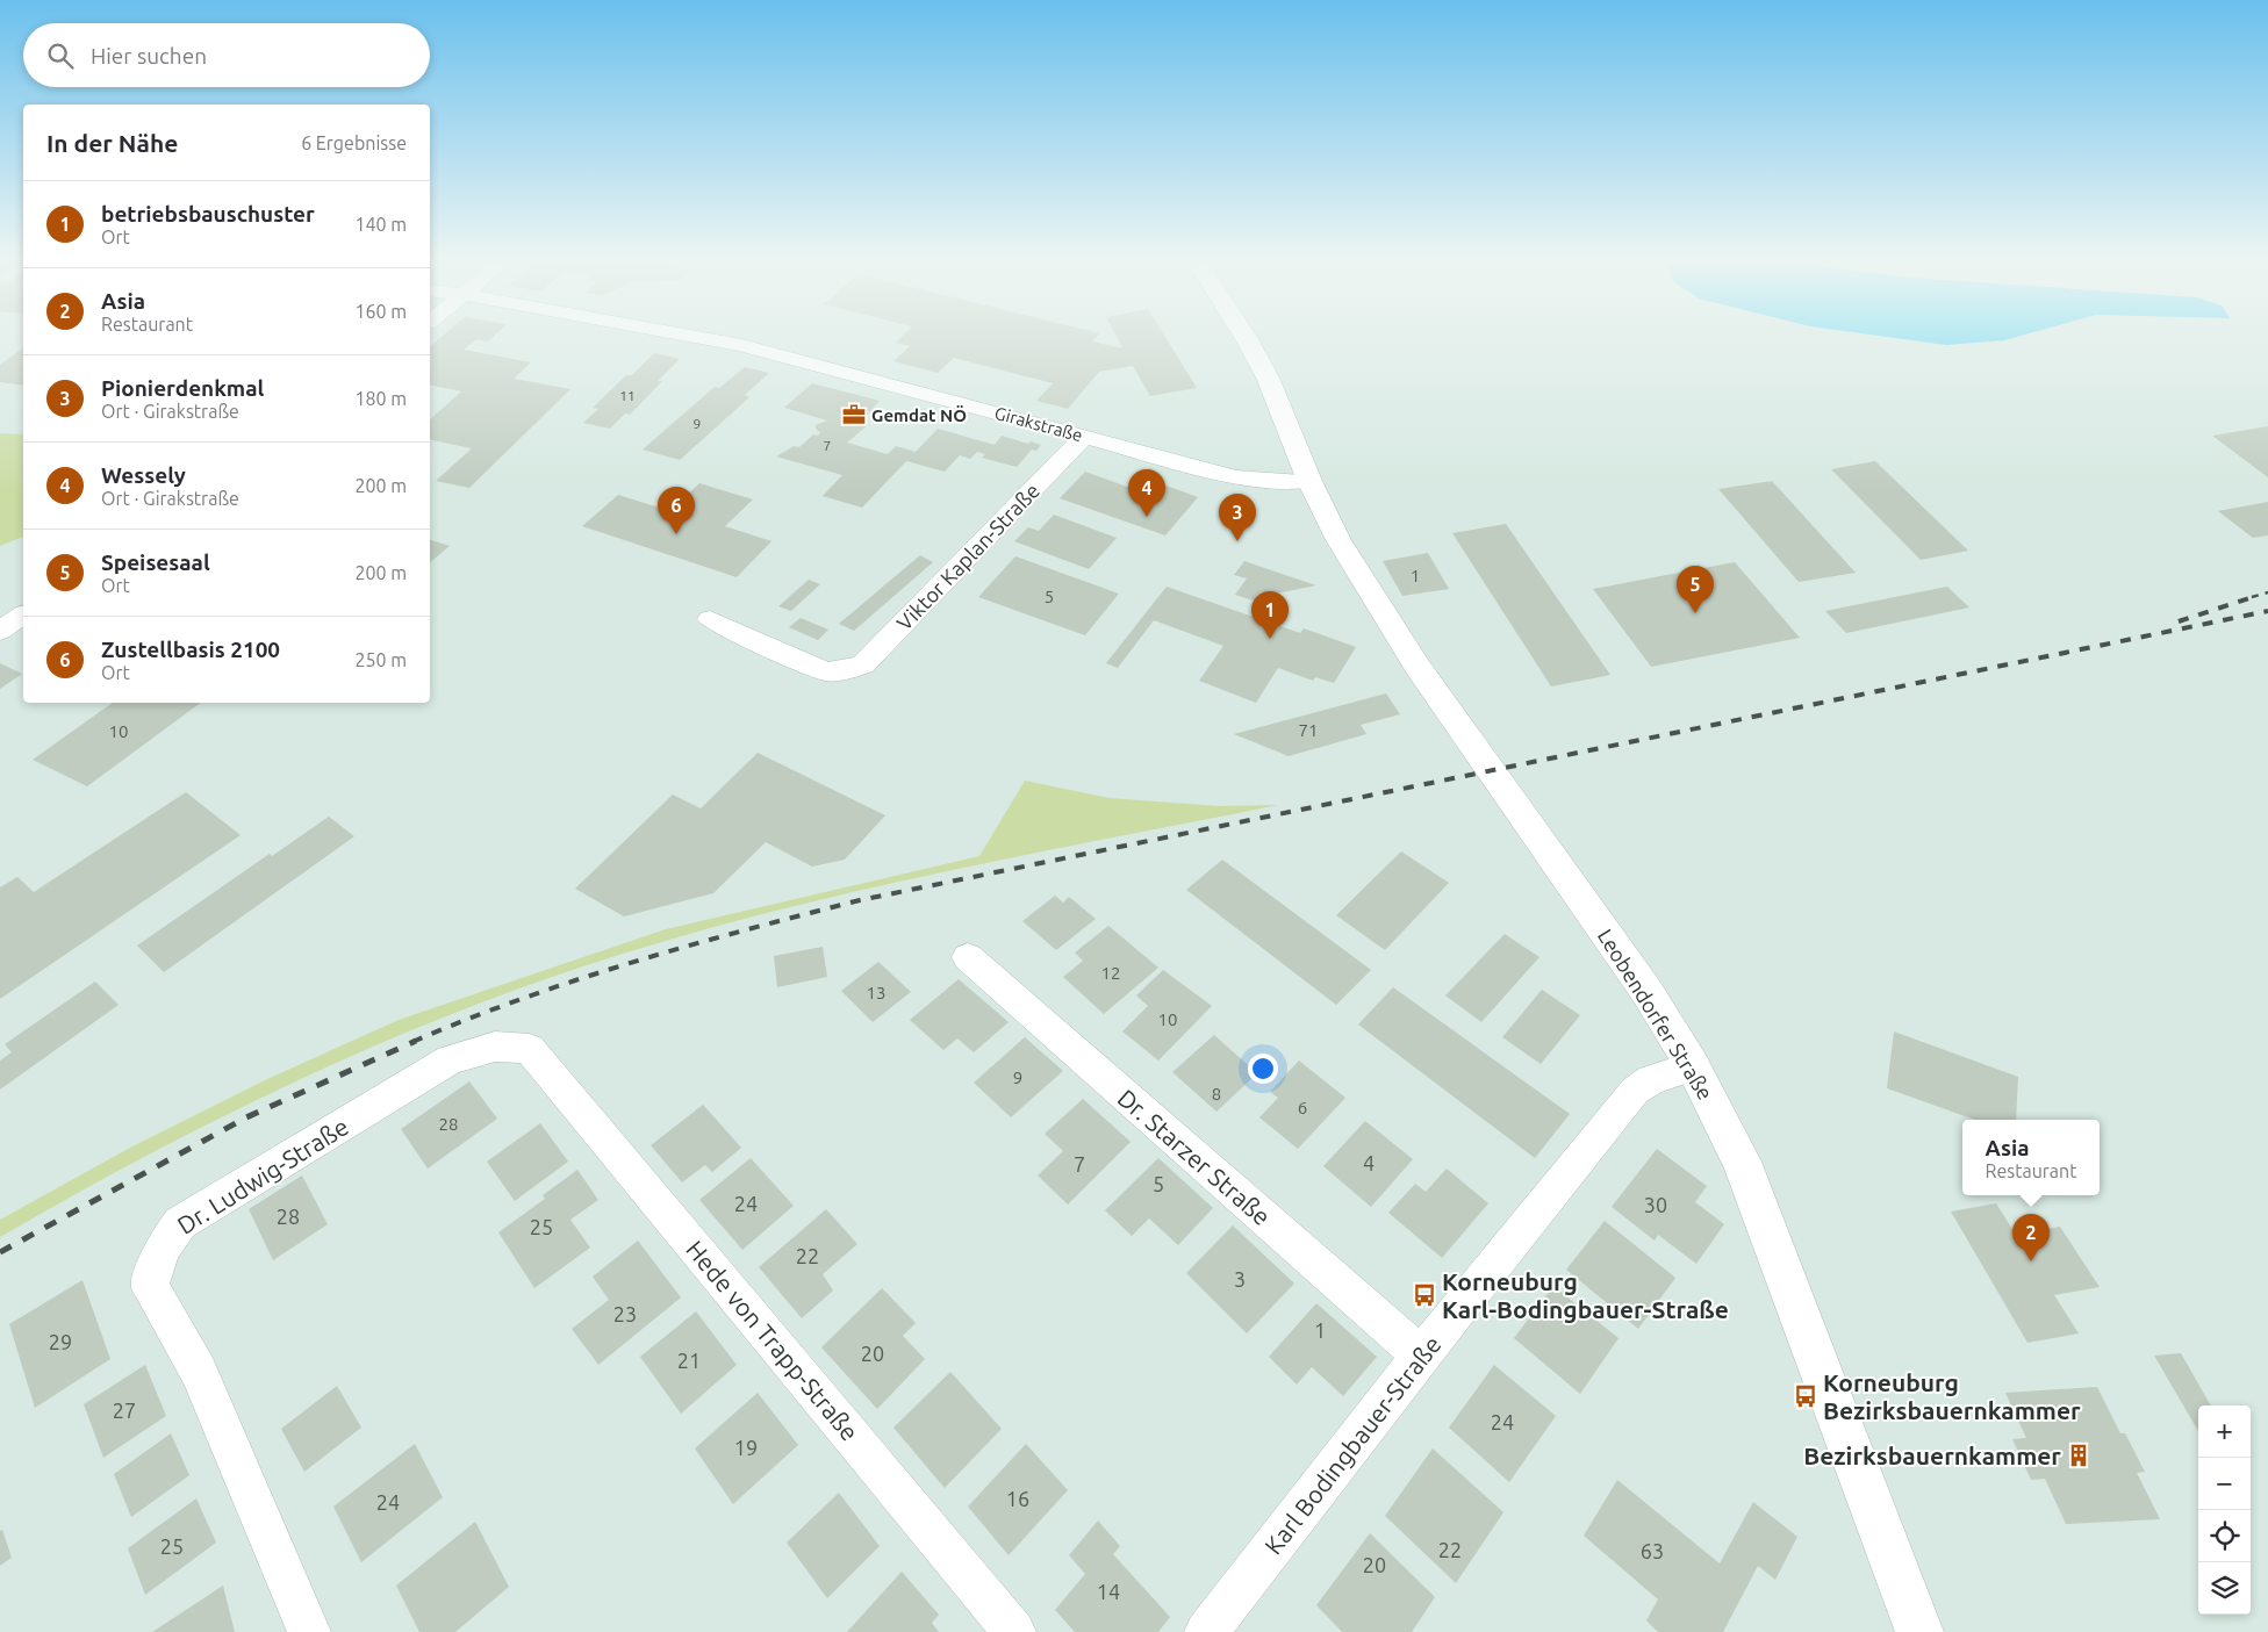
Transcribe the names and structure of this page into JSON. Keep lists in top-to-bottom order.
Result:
{
  "streets": {
    "main road": ["Leobendorfer Straße"],
    "street": [
      "Girakstraße",
      "Viktor Kaplan-Straße",
      "Dr. Starzer Straße",
      "Dr. Ludwig-Straße",
      "Hede von Trapp-Straße",
      "Karl Bodingbauer-Straße"
    ]
  },
  "crossings": [
    ["Girakstraße", "Viktor Kaplan-Straße"],
    ["Girakstraße", "Leobendorfer Straße"],
    ["Leobendorfer Straße", "Karl Bodingbauer-Straße"],
    ["Dr. Starzer Straße", "Karl Bodingbauer-Straße"],
    ["Dr. Ludwig-Straße", "Hede von Trapp-Straße"]
  ],
  "places": {
    "office": ["Gemdat NÖ"],
    "bus stop": ["Korneuburg Karl-Bodingbauer-Straße", "Korneuburg Bezirksbauernkammer"],
    "building": ["Bezirksbauernkammer"]
  },
  "house_numbers": [
    "11",
    "9",
    "7",
    "1",
    "5",
    "71",
    "10",
    "12",
    "13",
    "10",
    "9",
    "8",
    "6",
    "28",
    "4",
    "7",
    "5",
    "24",
    "30",
    "28",
    "25",
    "22",
    "3",
    "23",
    "1",
    "29",
    "20",
    "21",
    "27",
    "24",
    "19",
    "16",
    "24",
    "25",
    "22",
    "63",
    "20",
    "14"
  ],
  "page": {
    "search": "Hier suchen",
    "heading": ["In der Nähe", "6 Ergebnisse"],
    "list": [
      {
        "mark": "1",
        "name": "betriebsbauschuster",
        "note": "Ort",
        "value": "140 m"
      },
      {
        "mark": "2",
        "name": "Asia",
        "note": "Restaurant",
        "value": "160 m"
      },
      {
        "mark": "3",
        "name": "Pionierdenkmal",
        "note": "Ort · Girakstraße",
        "value": "180 m"
      },
      {
        "mark": "4",
        "name": "Wessely",
        "note": "Ort · Girakstraße",
        "value": "200 m"
      },
      {
        "mark": "5",
        "name": "Speisesaal",
        "note": "Ort",
        "value": "200 m"
      },
      {
        "mark": "6",
        "name": "Zustellbasis 2100",
        "note": "Ort",
        "value": "250 m"
      }
    ],
    "pins": [
      "4",
      "6",
      "3",
      "5",
      "1",
      "2"
    ],
    "popup": ["Asia", "Restaurant"],
    "map_buttons": ["+", "−"]
  }
}
